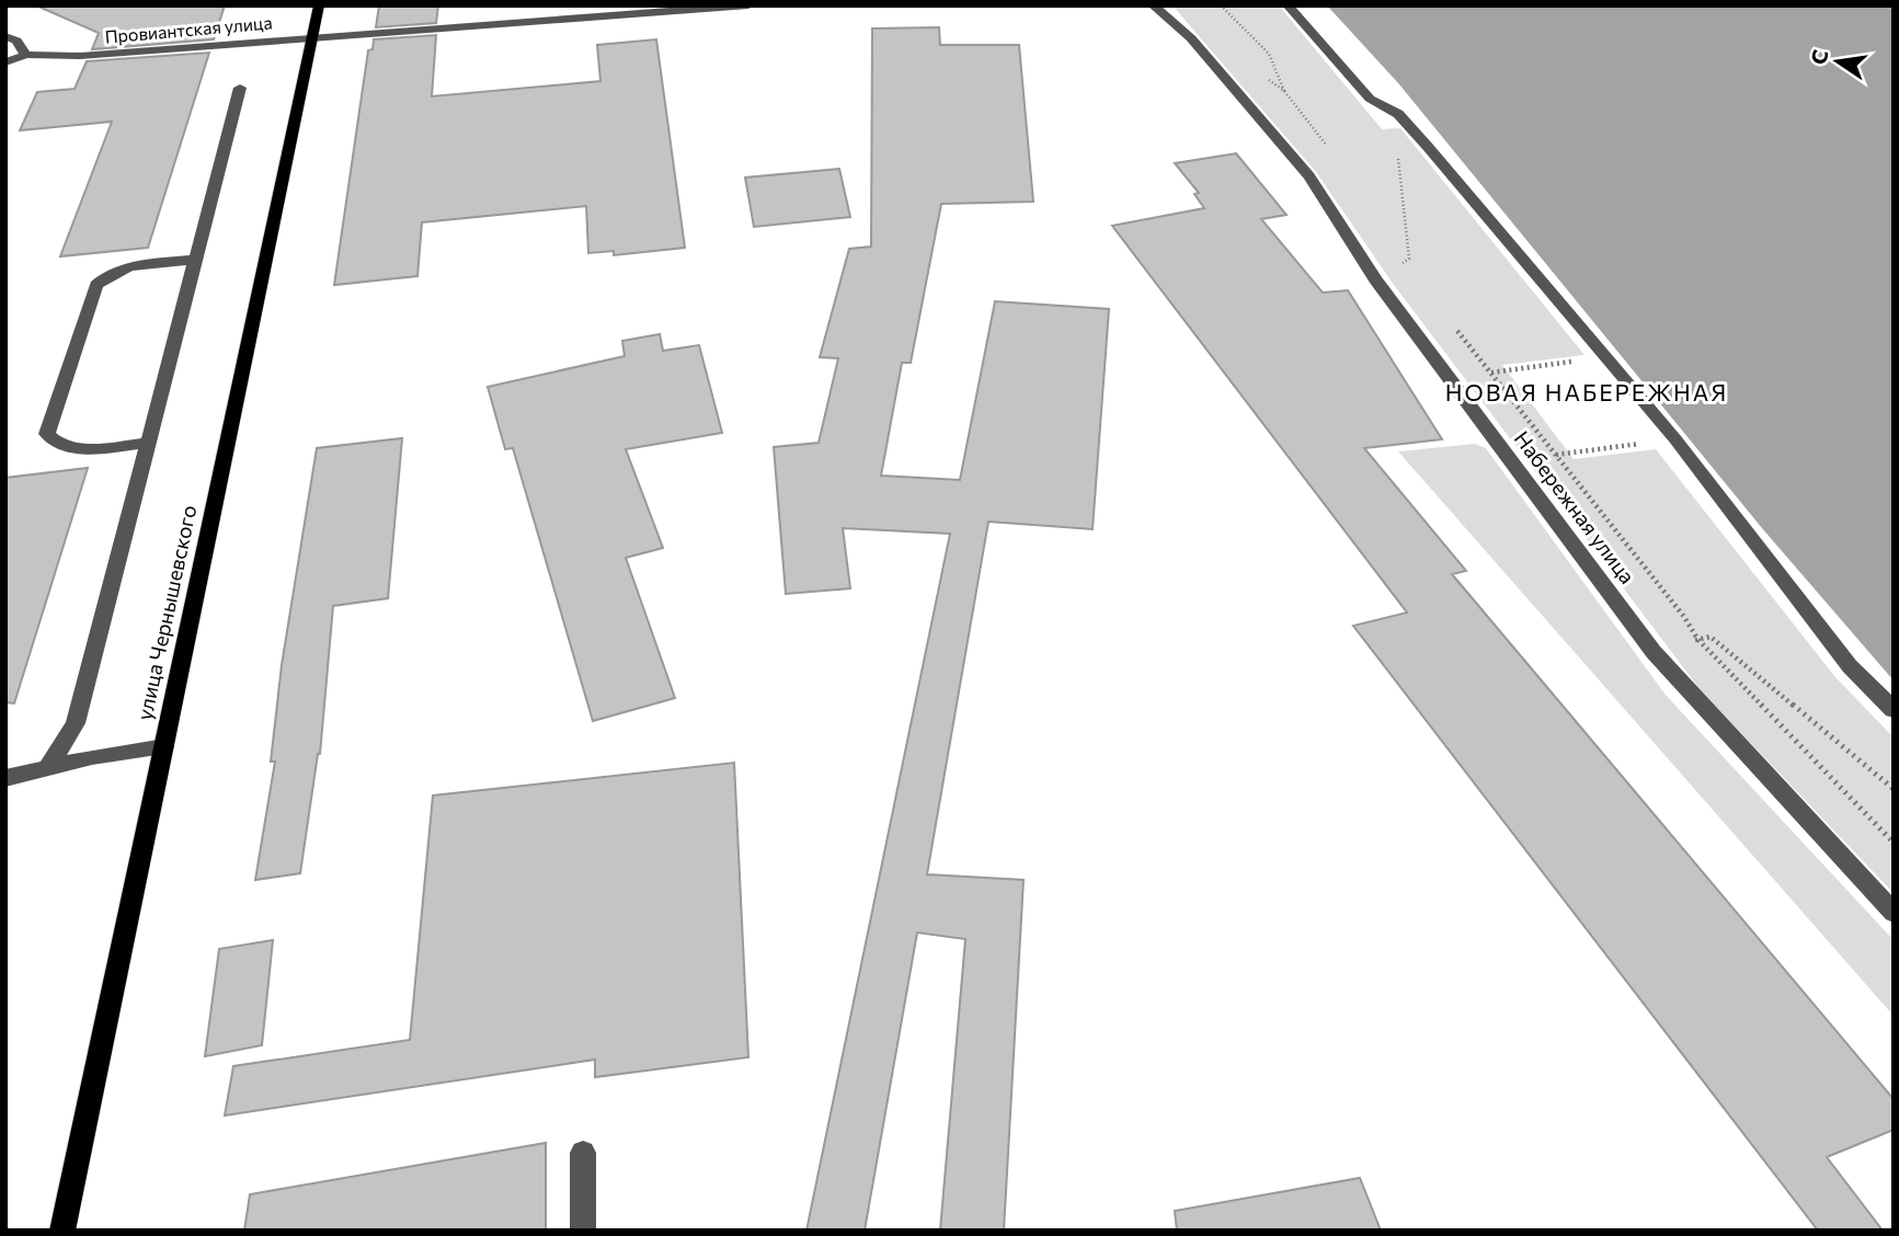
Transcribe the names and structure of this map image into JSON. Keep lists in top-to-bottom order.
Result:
{
  "streets": {
    "main road": ["улица Чернышевского"],
    "street": ["Провиантская улица", "Набережная улица"]
  },
  "crossings": [
    ["Провиантская улица", "улица Чернышевского"]
  ],
  "districts": ["НОВАЯ НАБЕРЕЖНАЯ"],
  "north": "left"
}
